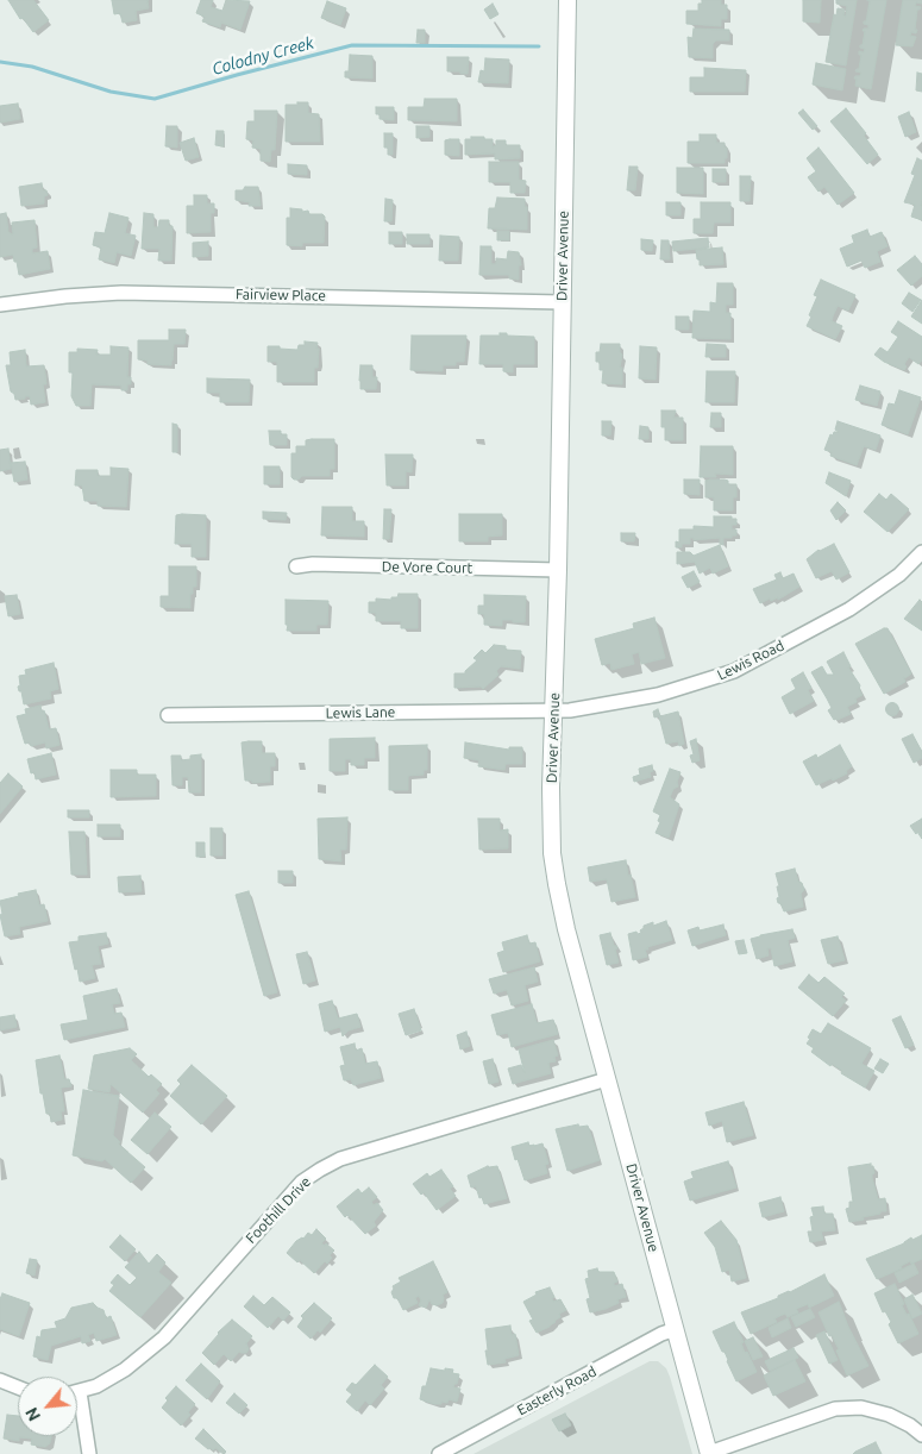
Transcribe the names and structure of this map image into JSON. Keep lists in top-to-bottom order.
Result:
{
  "streets": {
    "street": [
      "Driver Avenue",
      "Fairview Place",
      "De Vore Court",
      "Lewis Road",
      "Lewis Lane",
      "Foothill Drive",
      "Easterly Road"
    ]
  },
  "crossings": [
    ["Driver Avenue", "Fairview Place"],
    ["Driver Avenue", "De Vore Court"],
    ["Driver Avenue", "Lewis Road"],
    ["Driver Avenue", "Lewis Lane"],
    ["Driver Avenue", "Foothill Drive"],
    ["Driver Avenue", "Easterly Road"],
    ["Lewis Road", "Lewis Lane"]
  ],
  "water": ["Colodny Creek"],
  "north": "bottom left"
}
